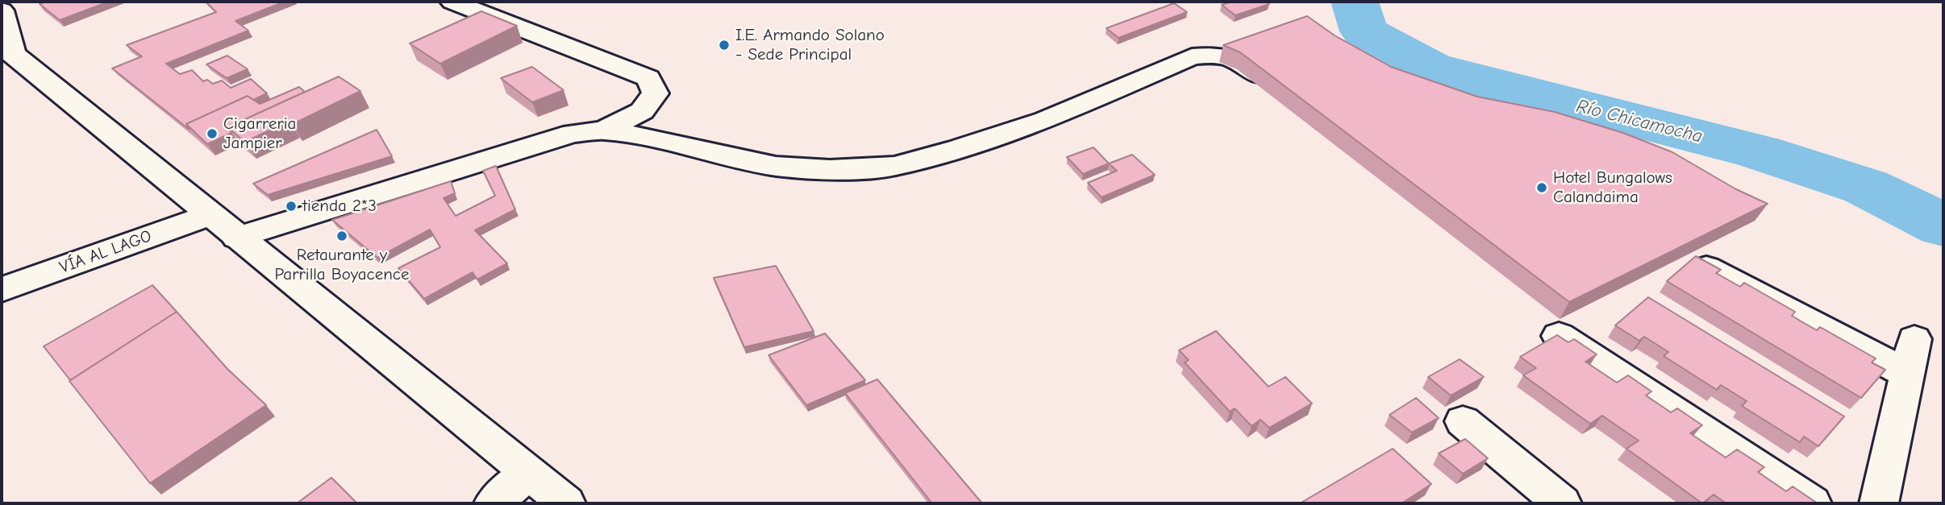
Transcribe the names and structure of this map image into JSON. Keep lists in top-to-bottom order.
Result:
{
  "streets": {
    "street": ["VÍA AL LAGO"]
  },
  "water": ["Río Chicamocha"],
  "places": [
    "I.E. Armando Solano - Sede Principal",
    "Cigarreria Jampier",
    "Hotel Bungalows Calandaima",
    "tienda 2*3",
    "Retaurante y Parrilla Boyacence"
  ]
}
